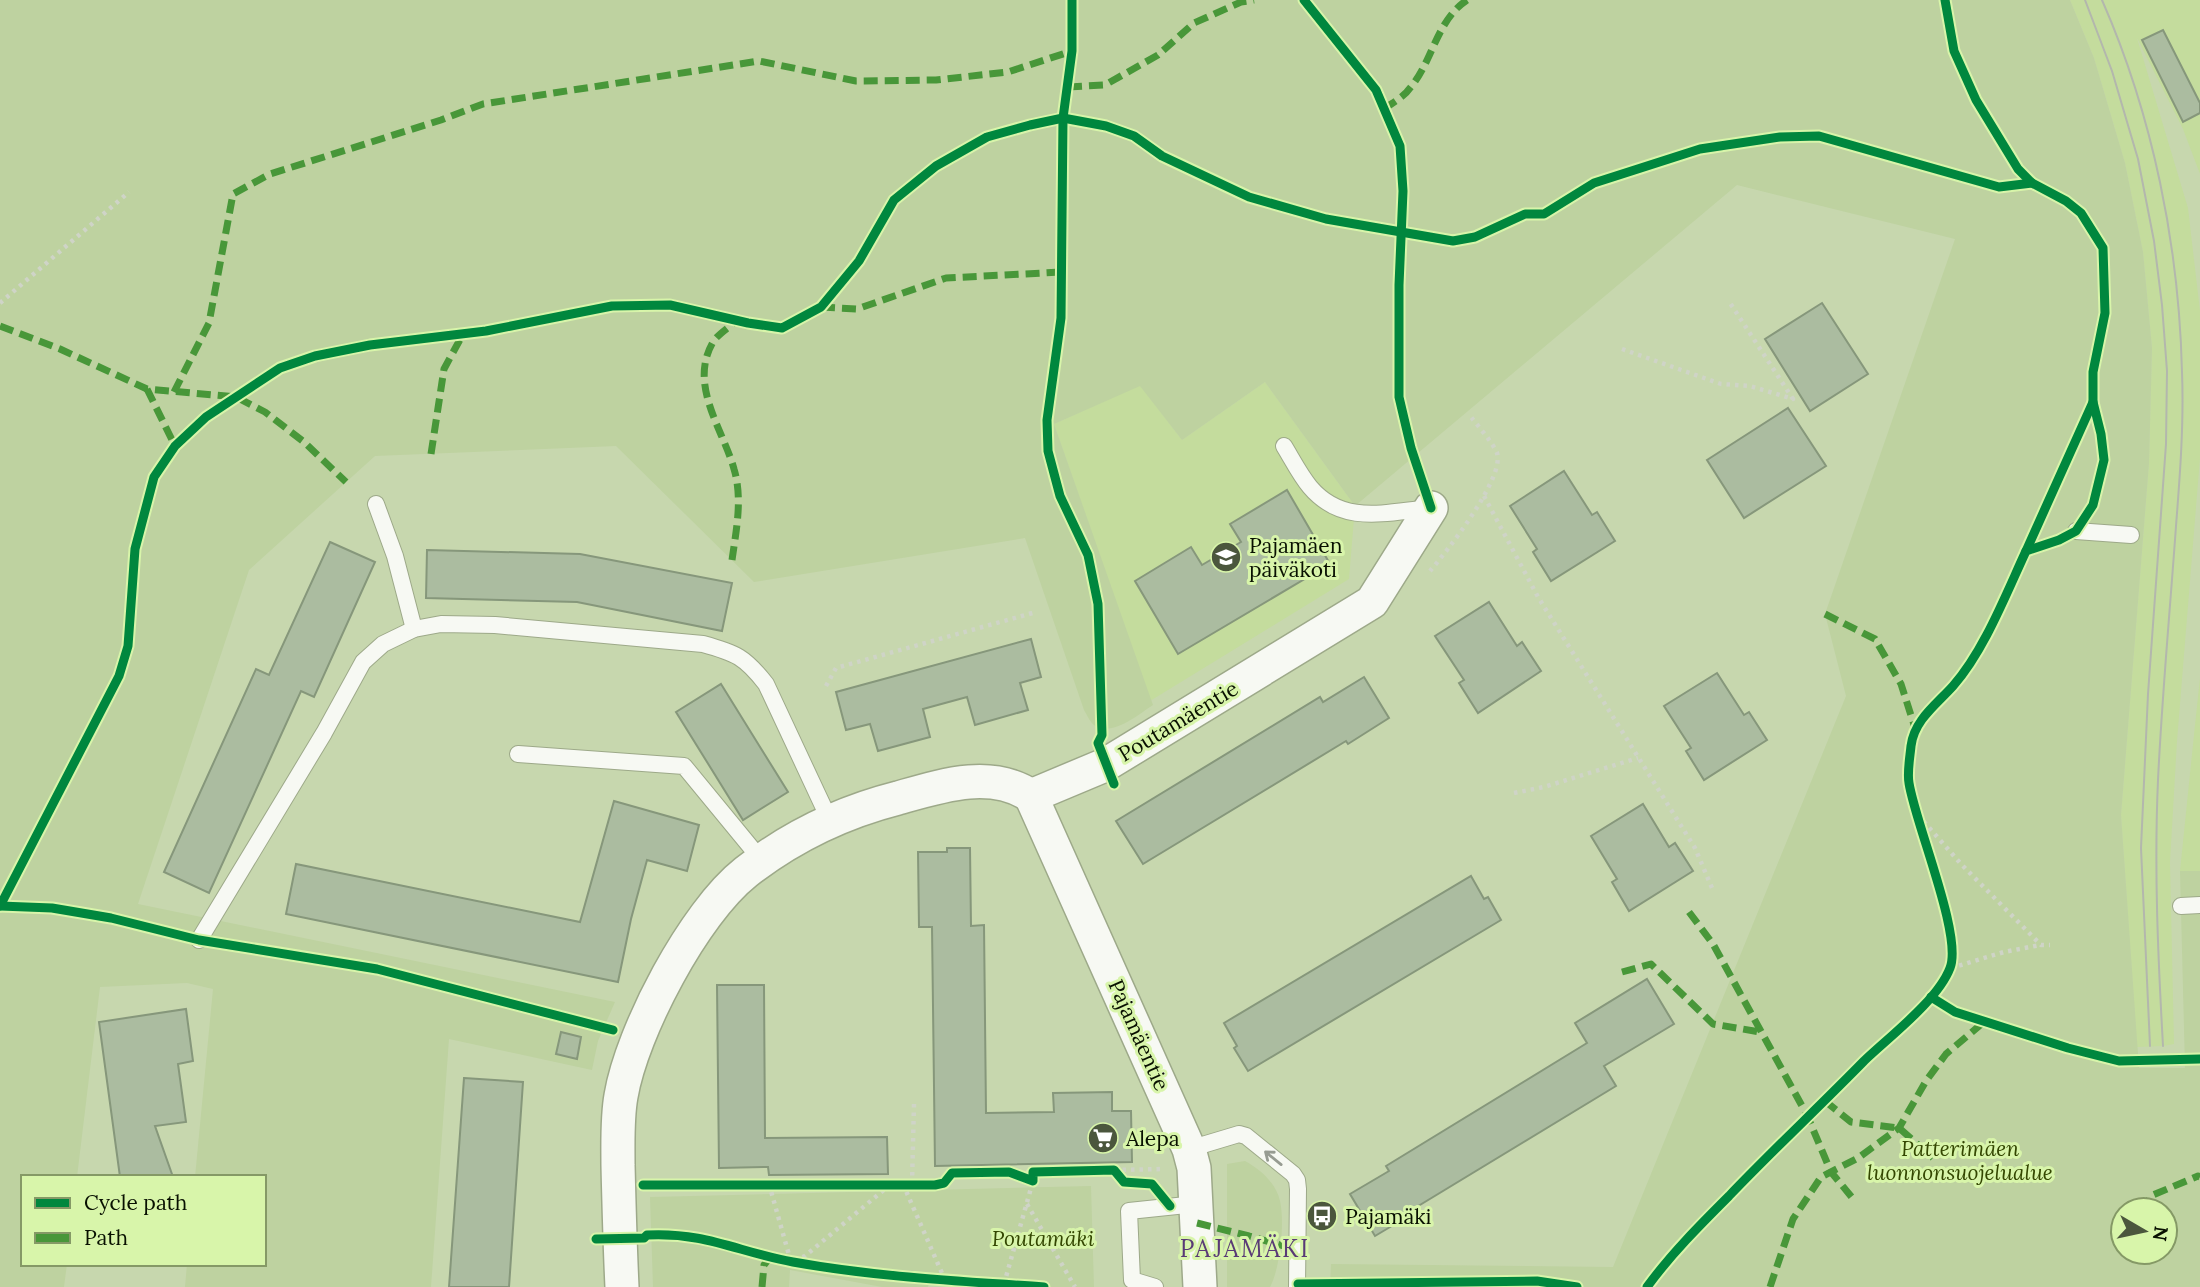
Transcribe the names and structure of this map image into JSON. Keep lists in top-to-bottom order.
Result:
{
  "streets": {
    "street": ["Poutamäentie", "Pajamäentie"]
  },
  "crossings": [
    ["Poutamäentie", "Pajamäentie"]
  ],
  "districts": ["PAJAMÄKI"],
  "parks": ["Patterimäen luonnonsuojelualue", "Poutamäki"],
  "places": {
    "school or university": ["Pajamäen päiväkoti"],
    "supermarket": ["Alepa"],
    "bus stop": ["Pajamäki"]
  },
  "legend": ["Cycle path", "Path"],
  "north": "right"
}
